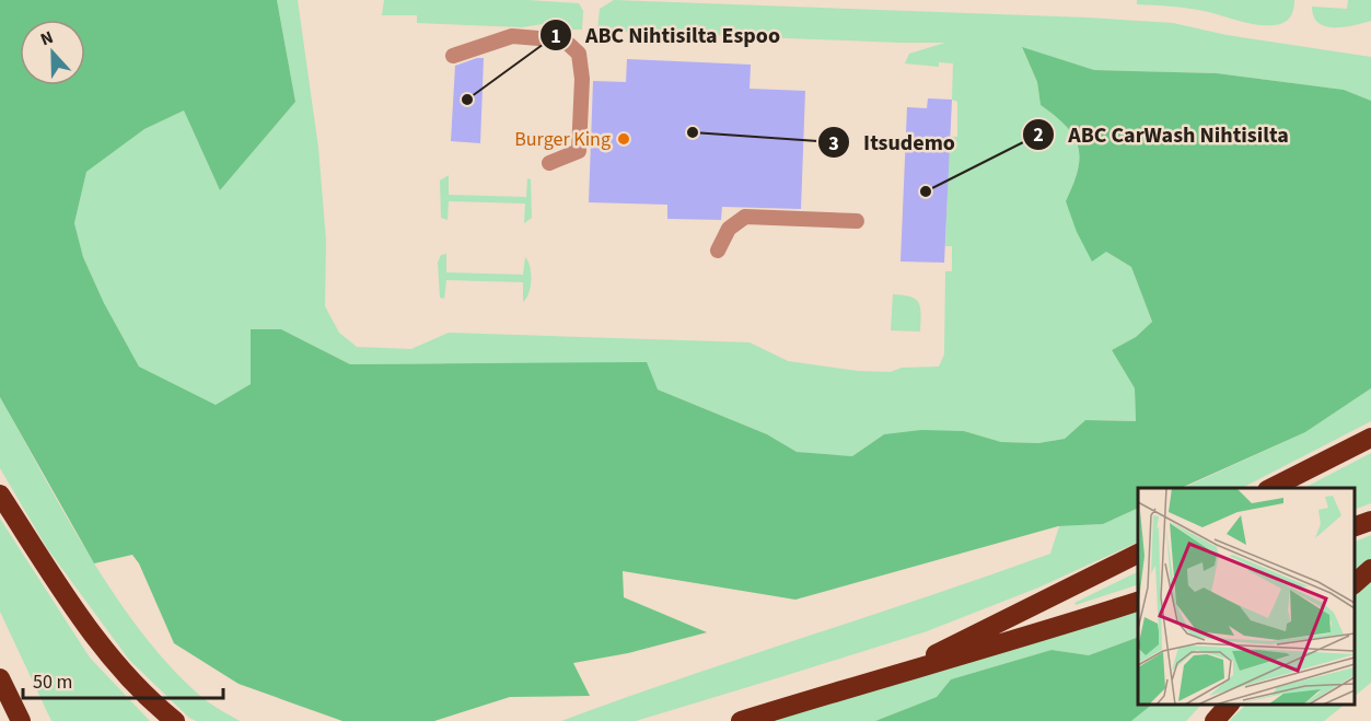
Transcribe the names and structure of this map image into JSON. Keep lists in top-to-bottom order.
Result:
{
  "places": [
    "ABC Nihtisilta Espoo",
    "Itsudemo",
    "Burger King",
    "ABC CarWash Nihtisilta"
  ],
  "scale_bar": "50 m",
  "north": "top"
}
